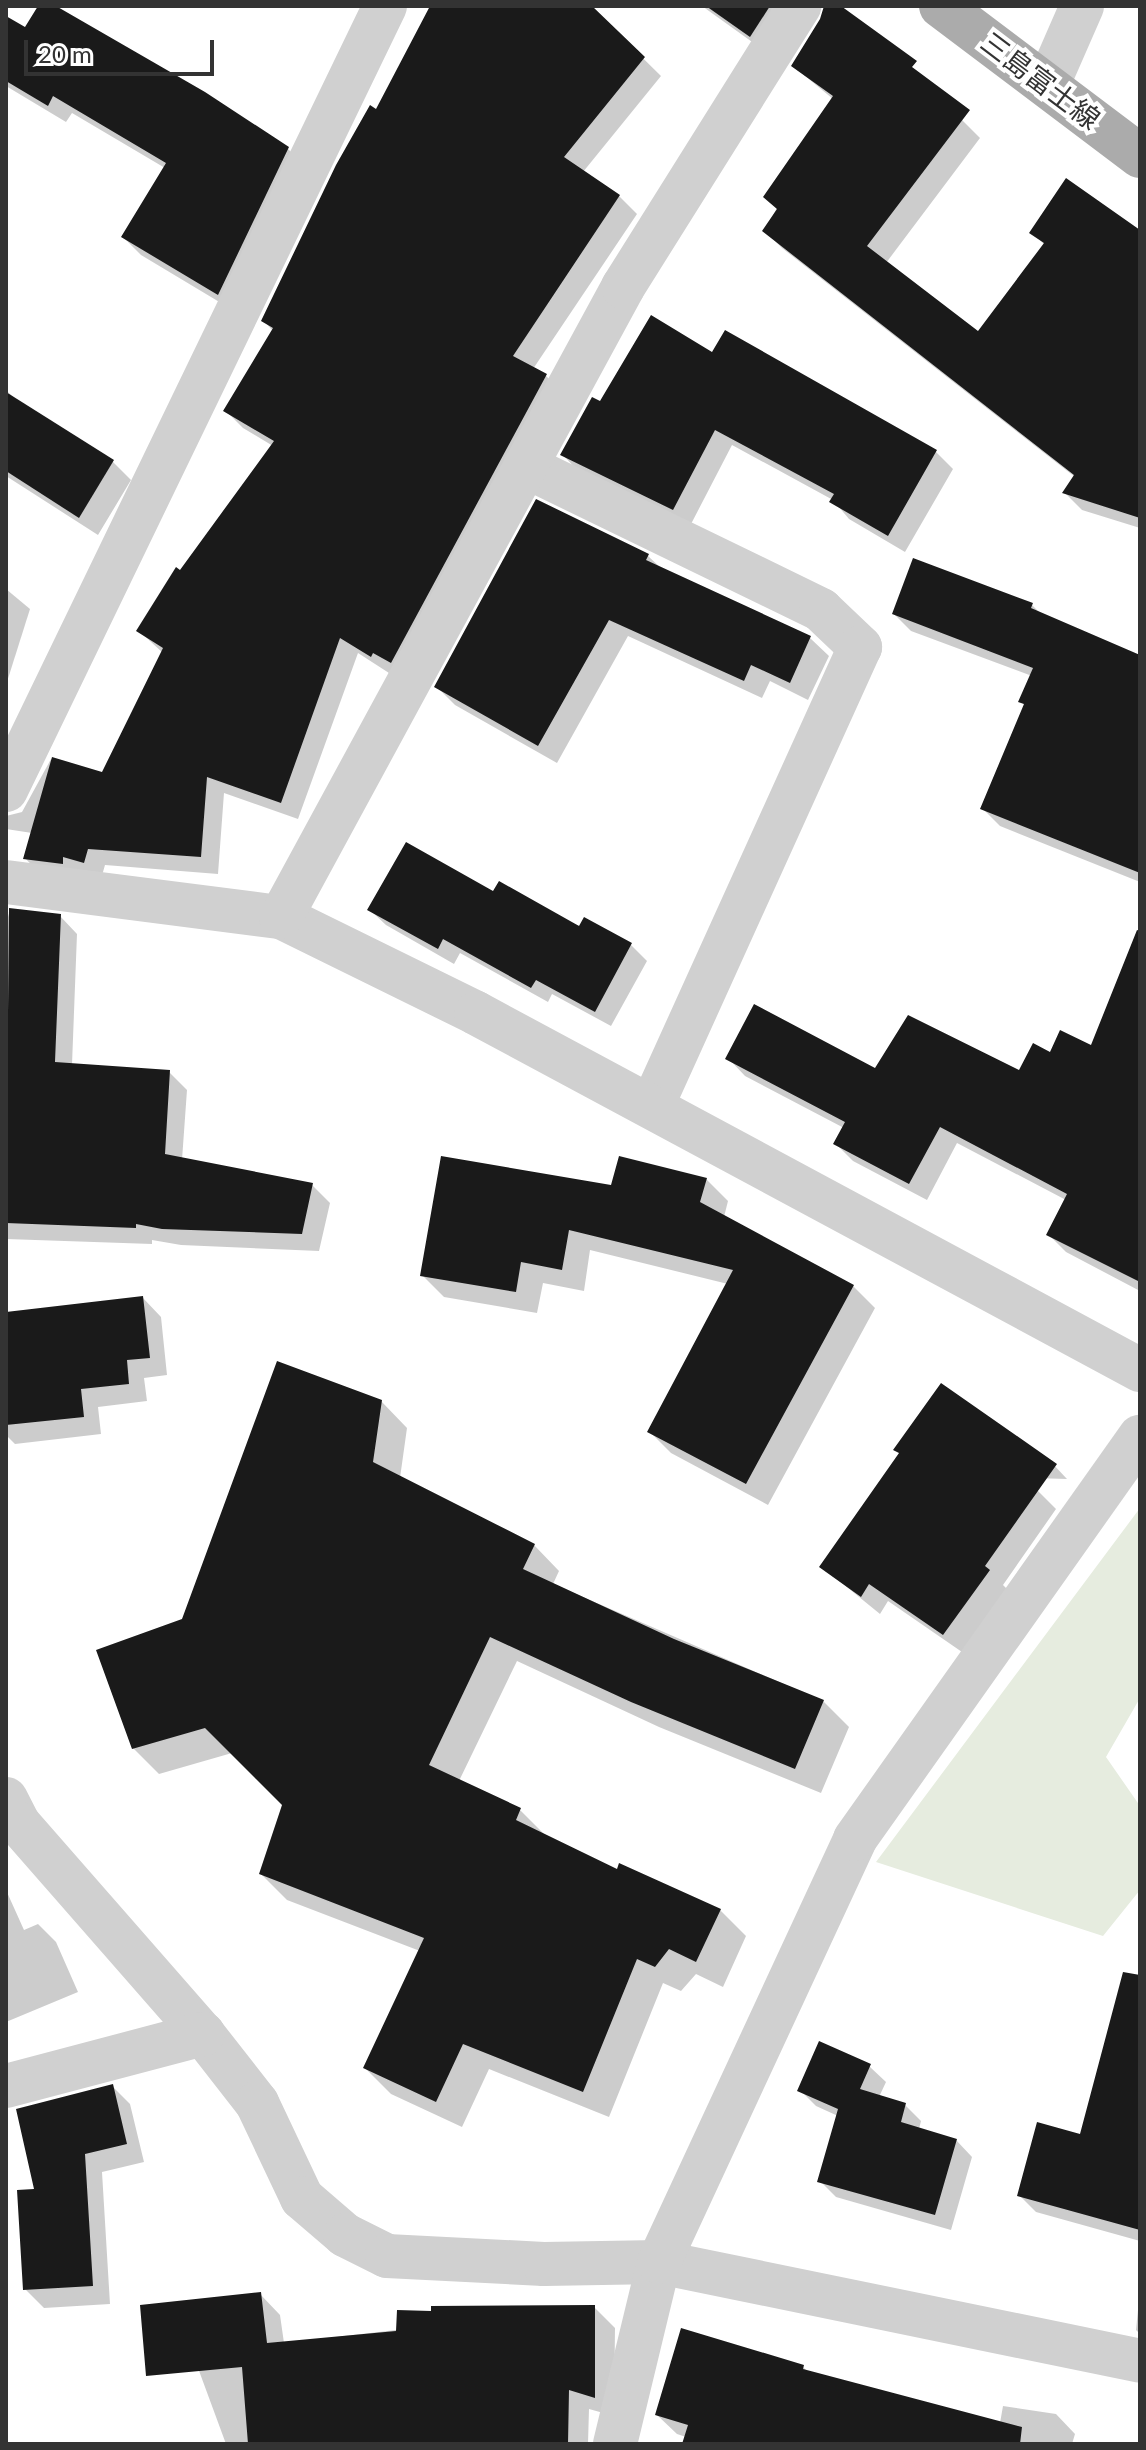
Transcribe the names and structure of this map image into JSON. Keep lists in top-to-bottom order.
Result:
{
  "streets": {
    "main road": ["三島富士線"]
  },
  "scale_bar": "20 m"
}
